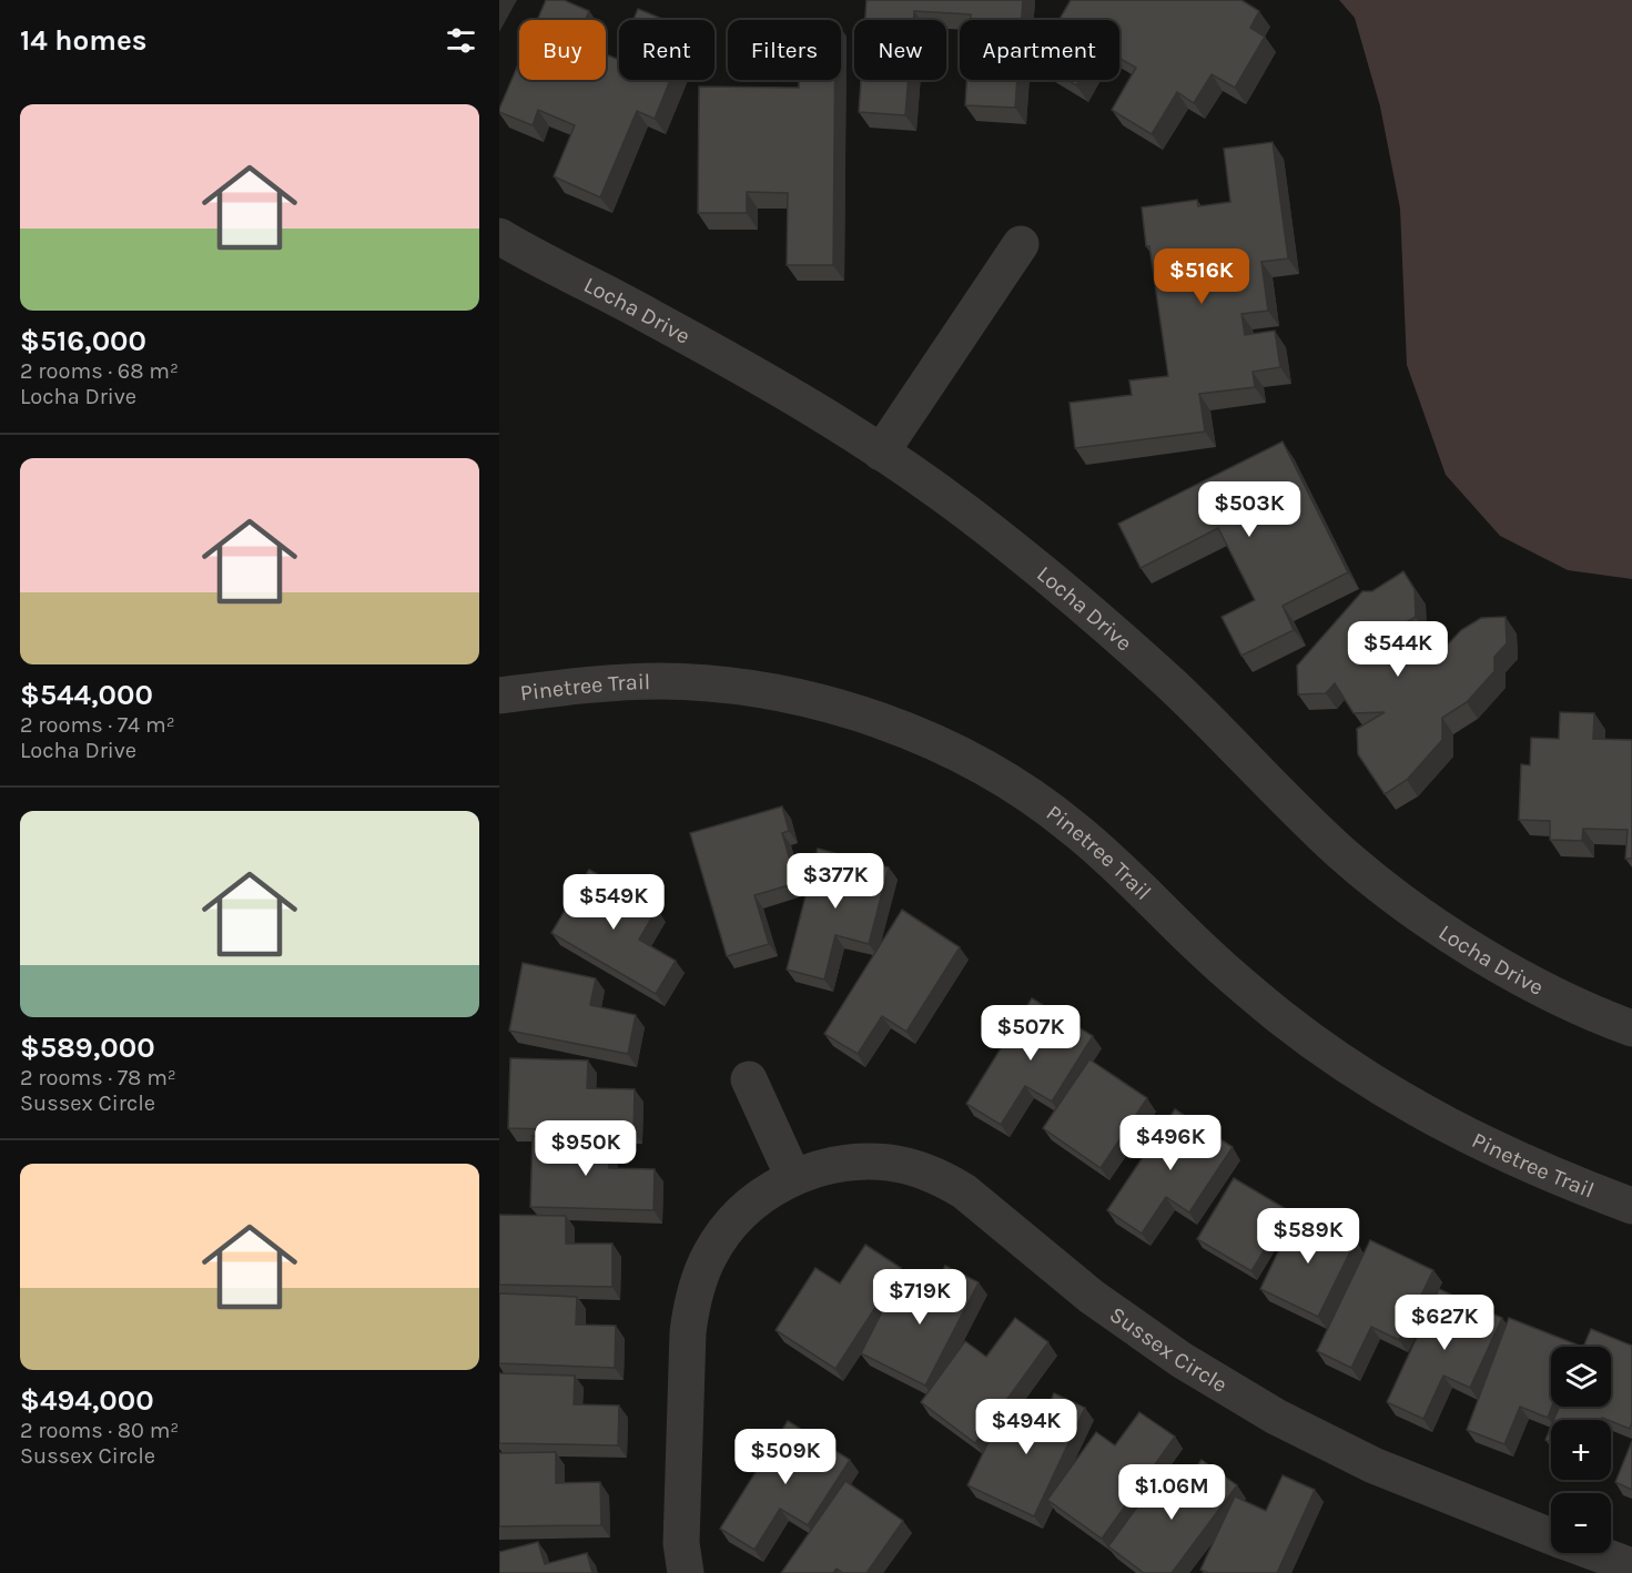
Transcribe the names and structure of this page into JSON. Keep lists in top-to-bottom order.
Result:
{
  "streets": {
    "street": ["Locha Drive", "Pinetree Trail", "Sussex Circle"]
  },
  "page": {
    "heading": "14 homes",
    "chip": [
      "Buy",
      "Rent",
      "Filters",
      "New",
      "Apartment"
    ],
    "list": [
      {
        "name": "$516,000",
        "note": "2 rooms · 68 m² · Locha Drive"
      },
      {
        "name": "$544,000",
        "note": "2 rooms · 74 m² · Locha Drive"
      },
      {
        "name": "$589,000",
        "note": "2 rooms · 78 m² · Sussex Circle"
      },
      {
        "name": "$494,000",
        "note": "2 rooms · 80 m² · Sussex Circle"
      }
    ],
    "price": [
      "$516K",
      "$503K",
      "$544K",
      "$377K",
      "$549K",
      "$507K",
      "$496K",
      "$950K",
      "$589K",
      "$719K",
      "$627K",
      "$494K",
      "$509K",
      "$1.06M"
    ],
    "map_buttons": ["+", "−"]
  }
}
